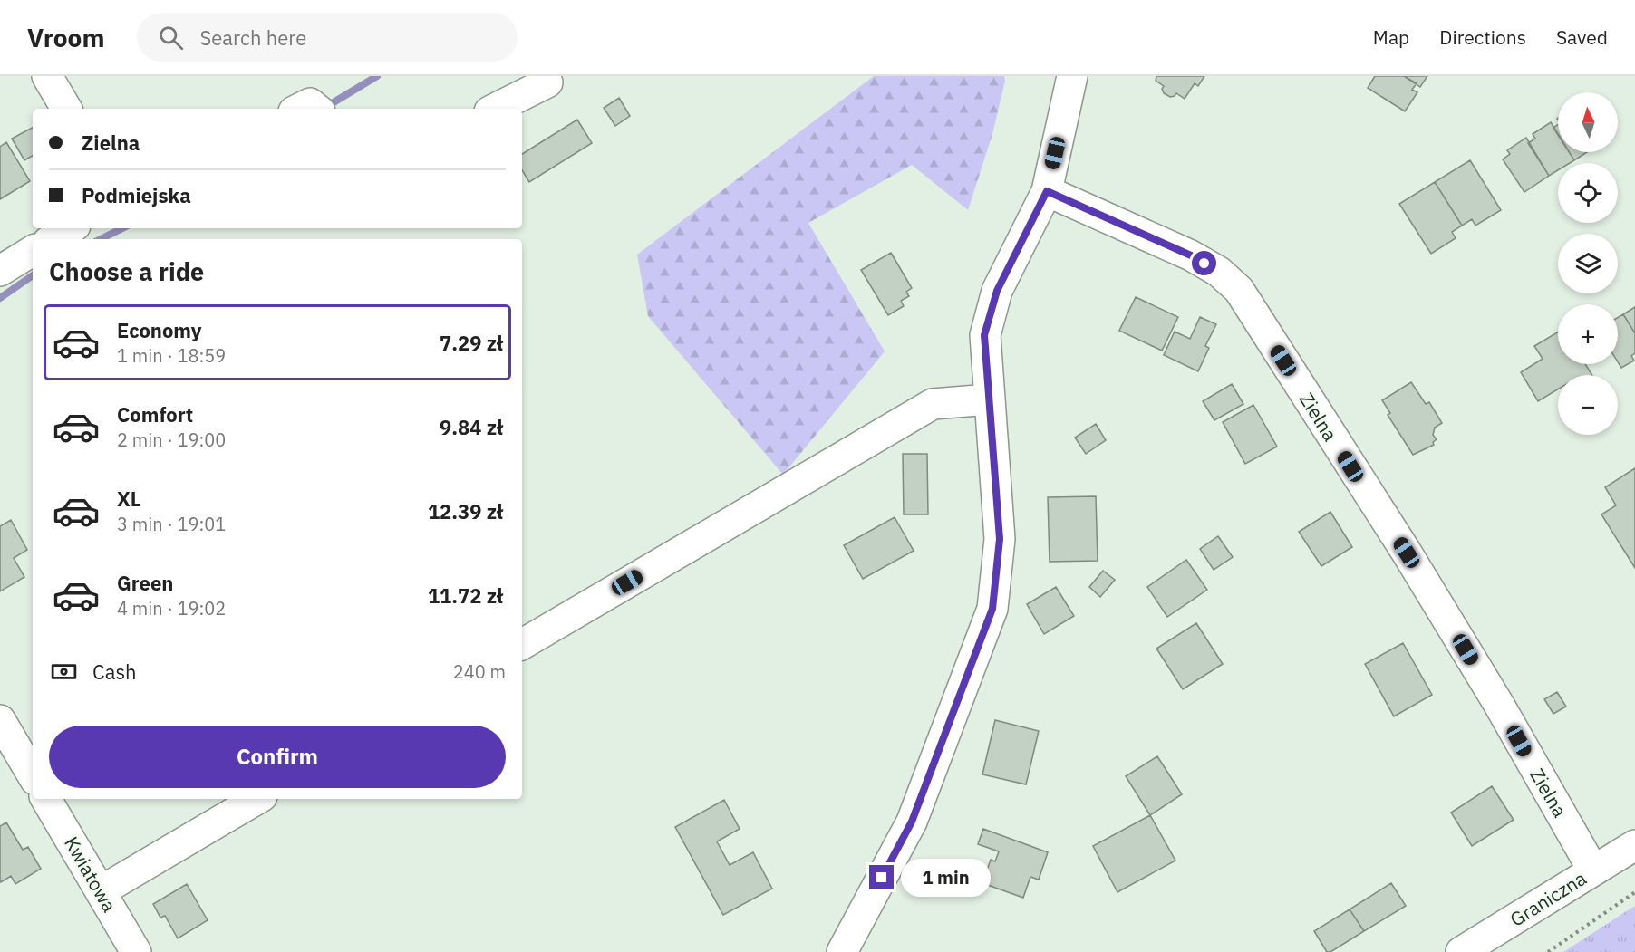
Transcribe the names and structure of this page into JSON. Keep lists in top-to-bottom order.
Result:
{
  "streets": {
    "street": ["Zielna", "Kwiatowa", "Graniczna"]
  },
  "crossings": [
    ["Zielna", "Graniczna"]
  ],
  "north": "top",
  "page": {
    "header": "Vroom",
    "search": "Search here",
    "nav": ["Map", "Directions", "Saved"],
    "map_buttons": ["+", "−"],
    "banner": ["Zielna", "Podmiejska"],
    "heading": "Choose a ride",
    "list": [
      {
        "name": "Economy",
        "note": "1 min · 18:59",
        "value": "7.29 zł"
      },
      {
        "name": "Comfort",
        "note": "2 min · 19:00",
        "value": "9.84 zł"
      },
      {
        "name": "XL",
        "note": "3 min · 19:01",
        "value": "12.39 zł"
      },
      {
        "name": "Green",
        "note": "4 min · 19:02",
        "value": "11.72 zł"
      }
    ],
    "pay": ["Cash", "240 m"],
    "buttons": "Confirm",
    "bubble": "1 min"
  }
}
